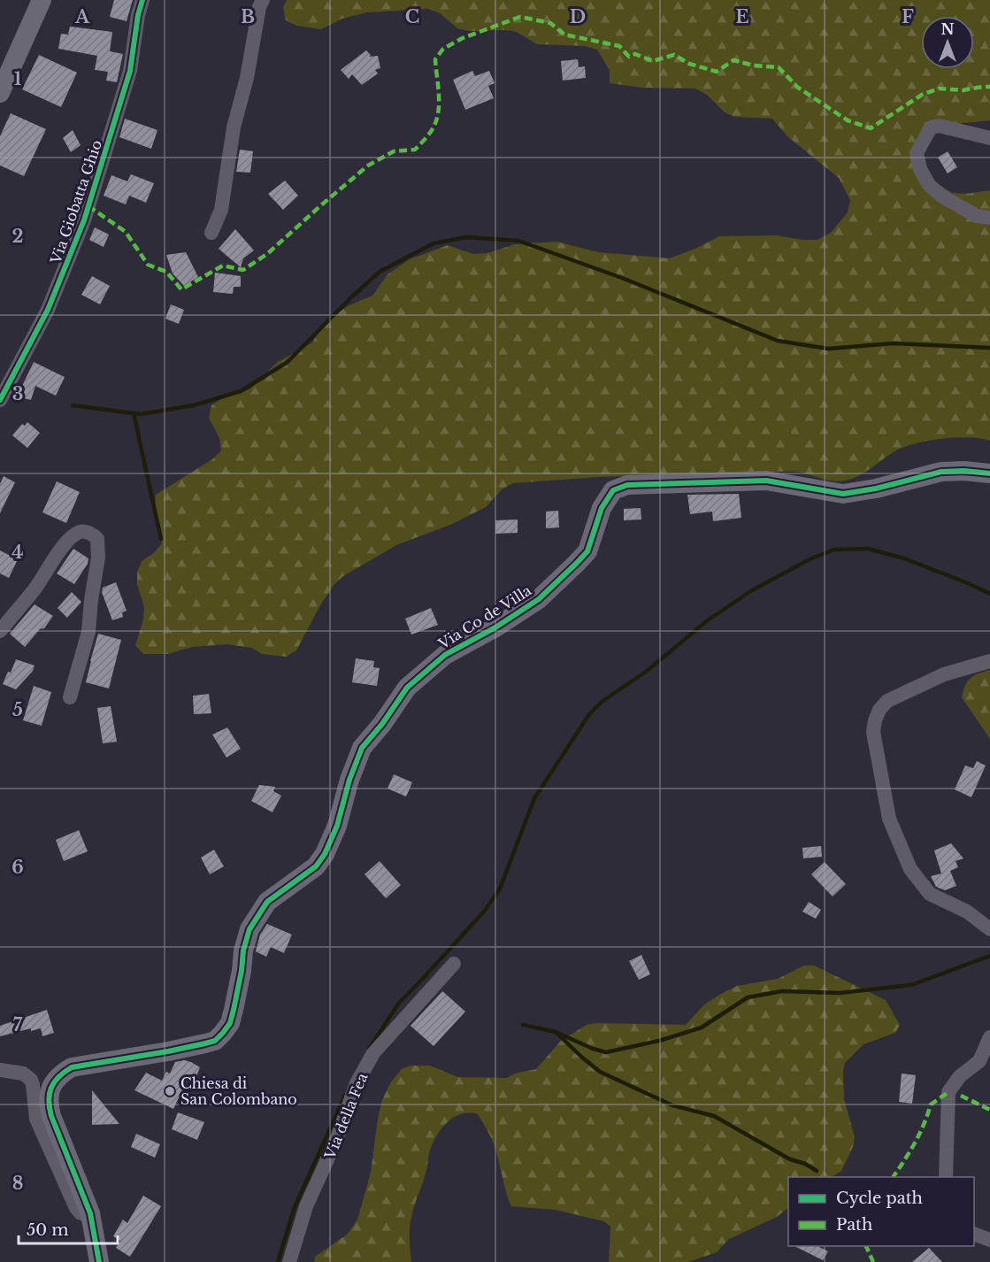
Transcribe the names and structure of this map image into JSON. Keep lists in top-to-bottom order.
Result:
{
  "streets": {
    "street": ["Via Giobatta Ghio", "Via Co de Villa", "Via della Fea"]
  },
  "places": ["Chiesa di San Colombano"],
  "legend": ["Cycle path", "Path"],
  "scale_bar": "50 m",
  "north": "top",
  "grid": {
    "columns": [
      "A",
      "B",
      "C",
      "D",
      "E",
      "F"
    ],
    "rows": [
      "1",
      "2",
      "3",
      "4",
      "5",
      "6",
      "7",
      "8"
    ]
  }
}
